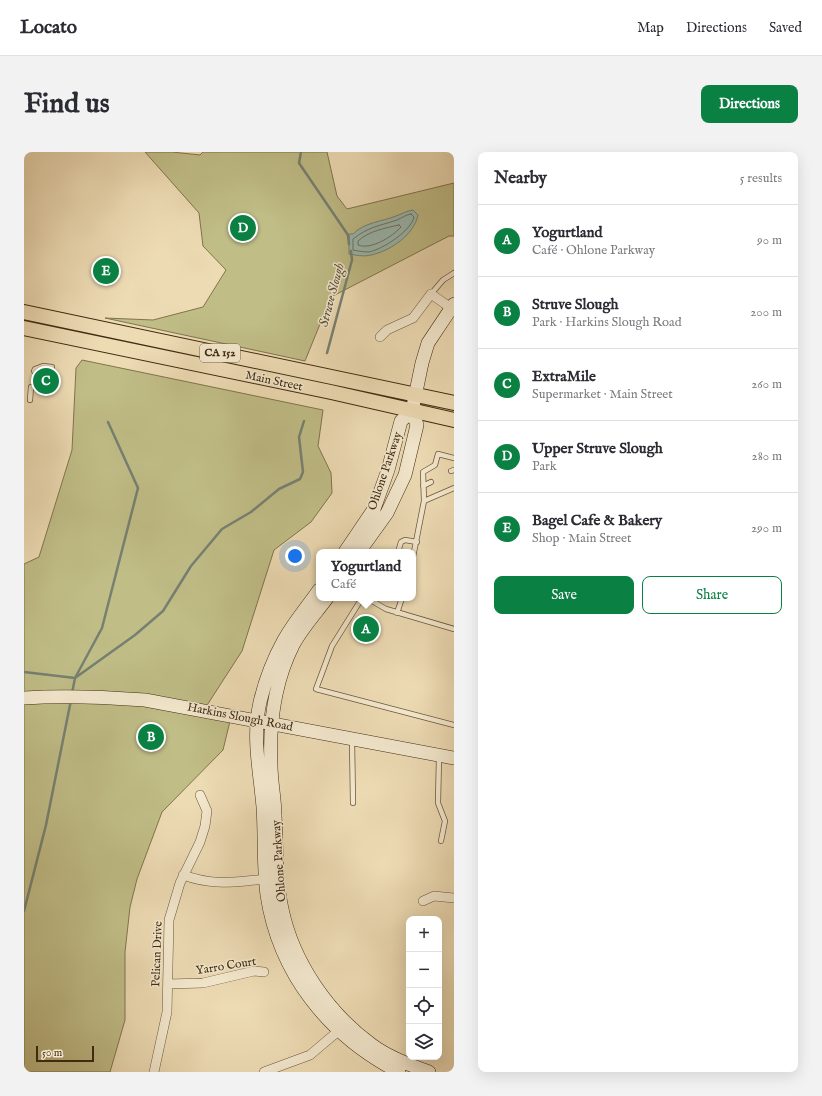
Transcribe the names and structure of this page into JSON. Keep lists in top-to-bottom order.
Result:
{
  "streets": {
    "main road": [
      "CA 152",
      "Main Street",
      "Ohlone Parkway",
      "Harkins Slough Road"
    ],
    "street": ["Pelican Drive", "Yarro Court"]
  },
  "crossings": [
    ["Main Street", "Ohlone Parkway"],
    ["Ohlone Parkway", "Harkins Slough Road"],
    ["Pelican Drive", "Yarro Court"]
  ],
  "water": ["Struve Slough"],
  "scale_bar": "50 m",
  "page": {
    "header": "Locato",
    "nav": ["Map", "Directions", "Saved"],
    "buttons": [
      "Directions",
      ["Save", "Share"]
    ],
    "title": "Find us",
    "heading": ["Nearby", "5 results"],
    "list": [
      {
        "mark": "A",
        "name": "Yogurtland",
        "note": "Café · Ohlone Parkway",
        "value": "90 m"
      },
      {
        "mark": "B",
        "name": "Struve Slough",
        "note": "Park · Harkins Slough Road",
        "value": "200 m"
      },
      {
        "mark": "C",
        "name": "ExtraMile",
        "note": "Supermarket · Main Street",
        "value": "260 m"
      },
      {
        "mark": "D",
        "name": "Upper Struve Slough",
        "note": "Park",
        "value": "280 m"
      },
      {
        "mark": "E",
        "name": "Bagel Cafe & Bakery",
        "note": "Shop · Main Street",
        "value": "290 m"
      }
    ],
    "pins": [
      "D",
      "E",
      "C",
      "A",
      "B"
    ],
    "popup": ["Yogurtland", "Café"],
    "map_buttons": ["+", "−"],
    "scale": "50 m"
  }
}
